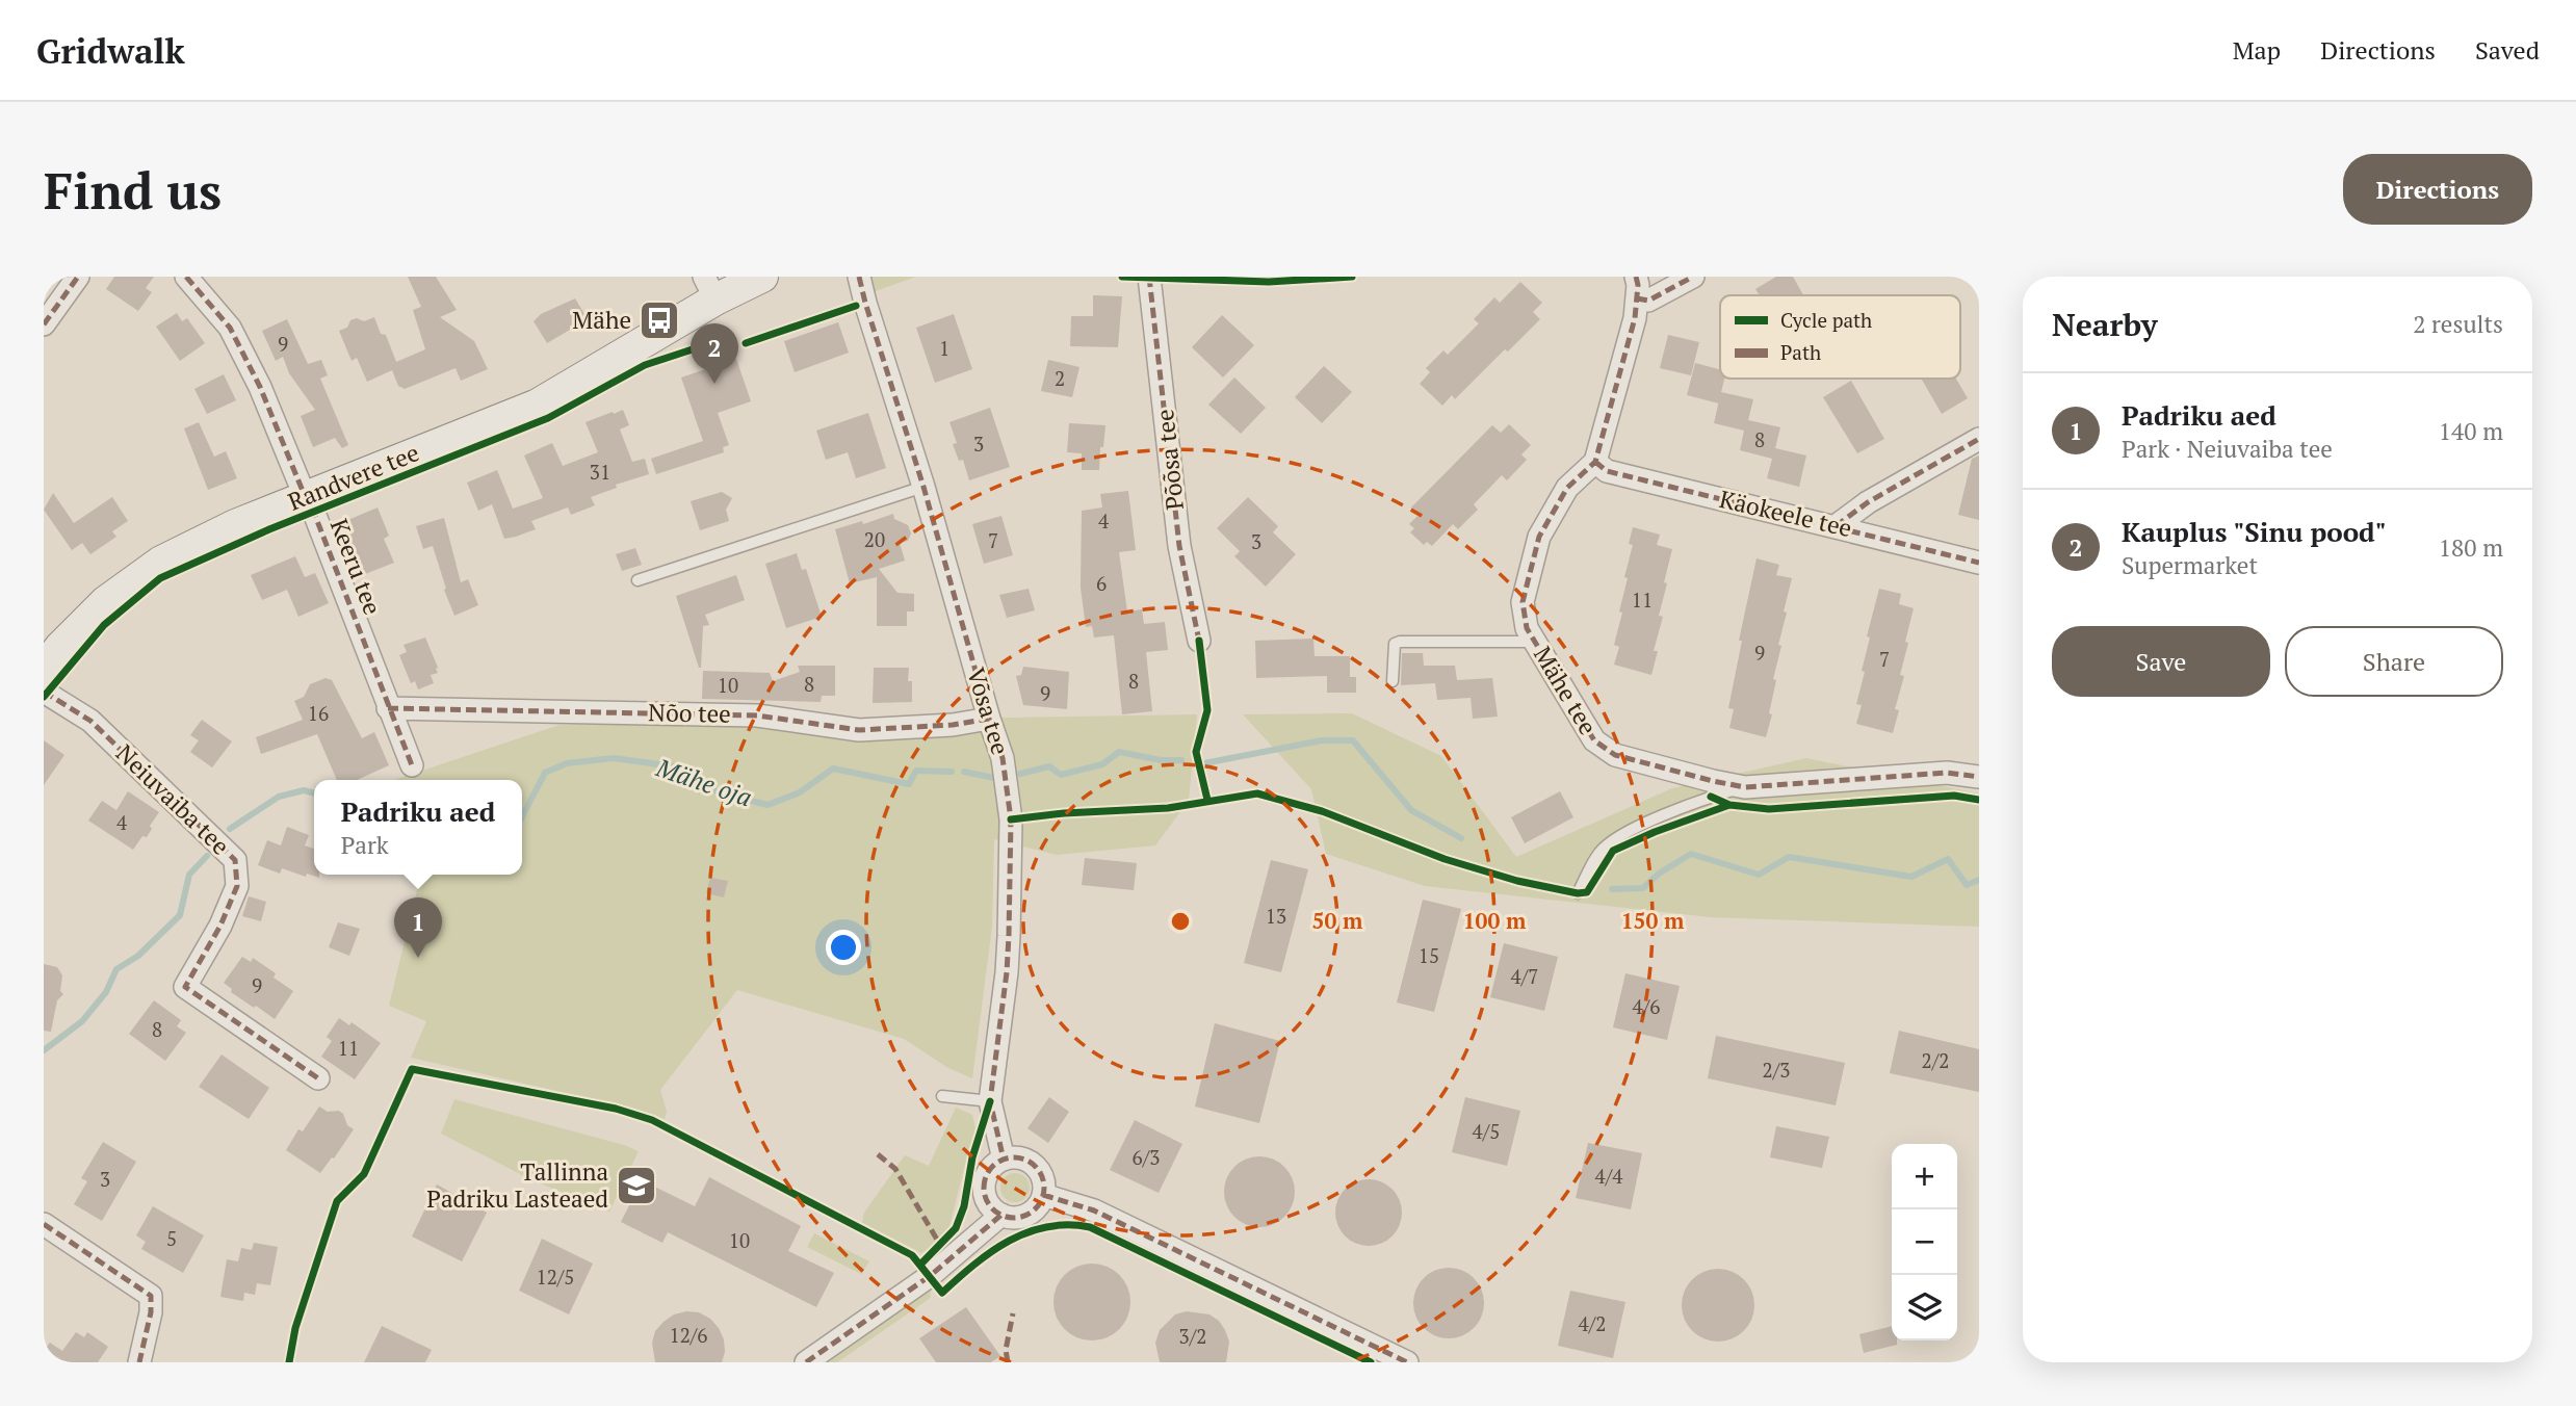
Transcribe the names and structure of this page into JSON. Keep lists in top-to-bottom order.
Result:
{
  "streets": {
    "main road": ["Randvere tee"],
    "street": [
      "Põõsa tee",
      "Käokeele tee",
      "Keeru tee",
      "Mähe tee",
      "Võsa tee",
      "Nõo tee",
      "Neiuvaiba tee"
    ]
  },
  "crossings": [
    ["Randvere tee", "Keeru tee"],
    ["Käokeele tee", "Mähe tee"],
    ["Keeru tee", "Nõo tee"],
    ["Võsa tee", "Nõo tee"]
  ],
  "water": ["Mähe oja"],
  "places": {
    "bus stop": ["Mähe"],
    "school or university": ["Tallinna Padriku Lasteaed"]
  },
  "house_numbers": [
    "9",
    "1",
    "2",
    "8",
    "3",
    "31",
    "4",
    "20",
    "7",
    "3",
    "6",
    "11",
    "9",
    "7",
    "8",
    "8",
    "10",
    "9",
    "16",
    "4",
    "13",
    "15",
    "4/7",
    "9",
    "4/6",
    "8",
    "11",
    "2/2",
    "2/3",
    "4/5",
    "6/3",
    "4/4",
    "3",
    "5",
    "10",
    "12/5",
    "4/2",
    "12/6",
    "3/2"
  ],
  "legend": ["Cycle path", "Path"],
  "page": {
    "header": "Gridwalk",
    "nav": ["Map", "Directions", "Saved"],
    "buttons": [
      "Directions",
      ["Save", "Share"]
    ],
    "title": "Find us",
    "heading": ["Nearby", "2 results"],
    "pins": ["2", "1"],
    "list": [
      {
        "mark": "1",
        "name": "Padriku aed",
        "note": "Park · Neiuvaiba tee",
        "value": "140 m"
      },
      {
        "mark": "2",
        "name": "Kauplus \"Sinu pood\"",
        "note": "Supermarket",
        "value": "180 m"
      }
    ],
    "popup": ["Padriku aed", "Park"],
    "map_buttons": ["+", "−"]
  },
  "rings": ["50 m", "100 m", "150 m"]
}
